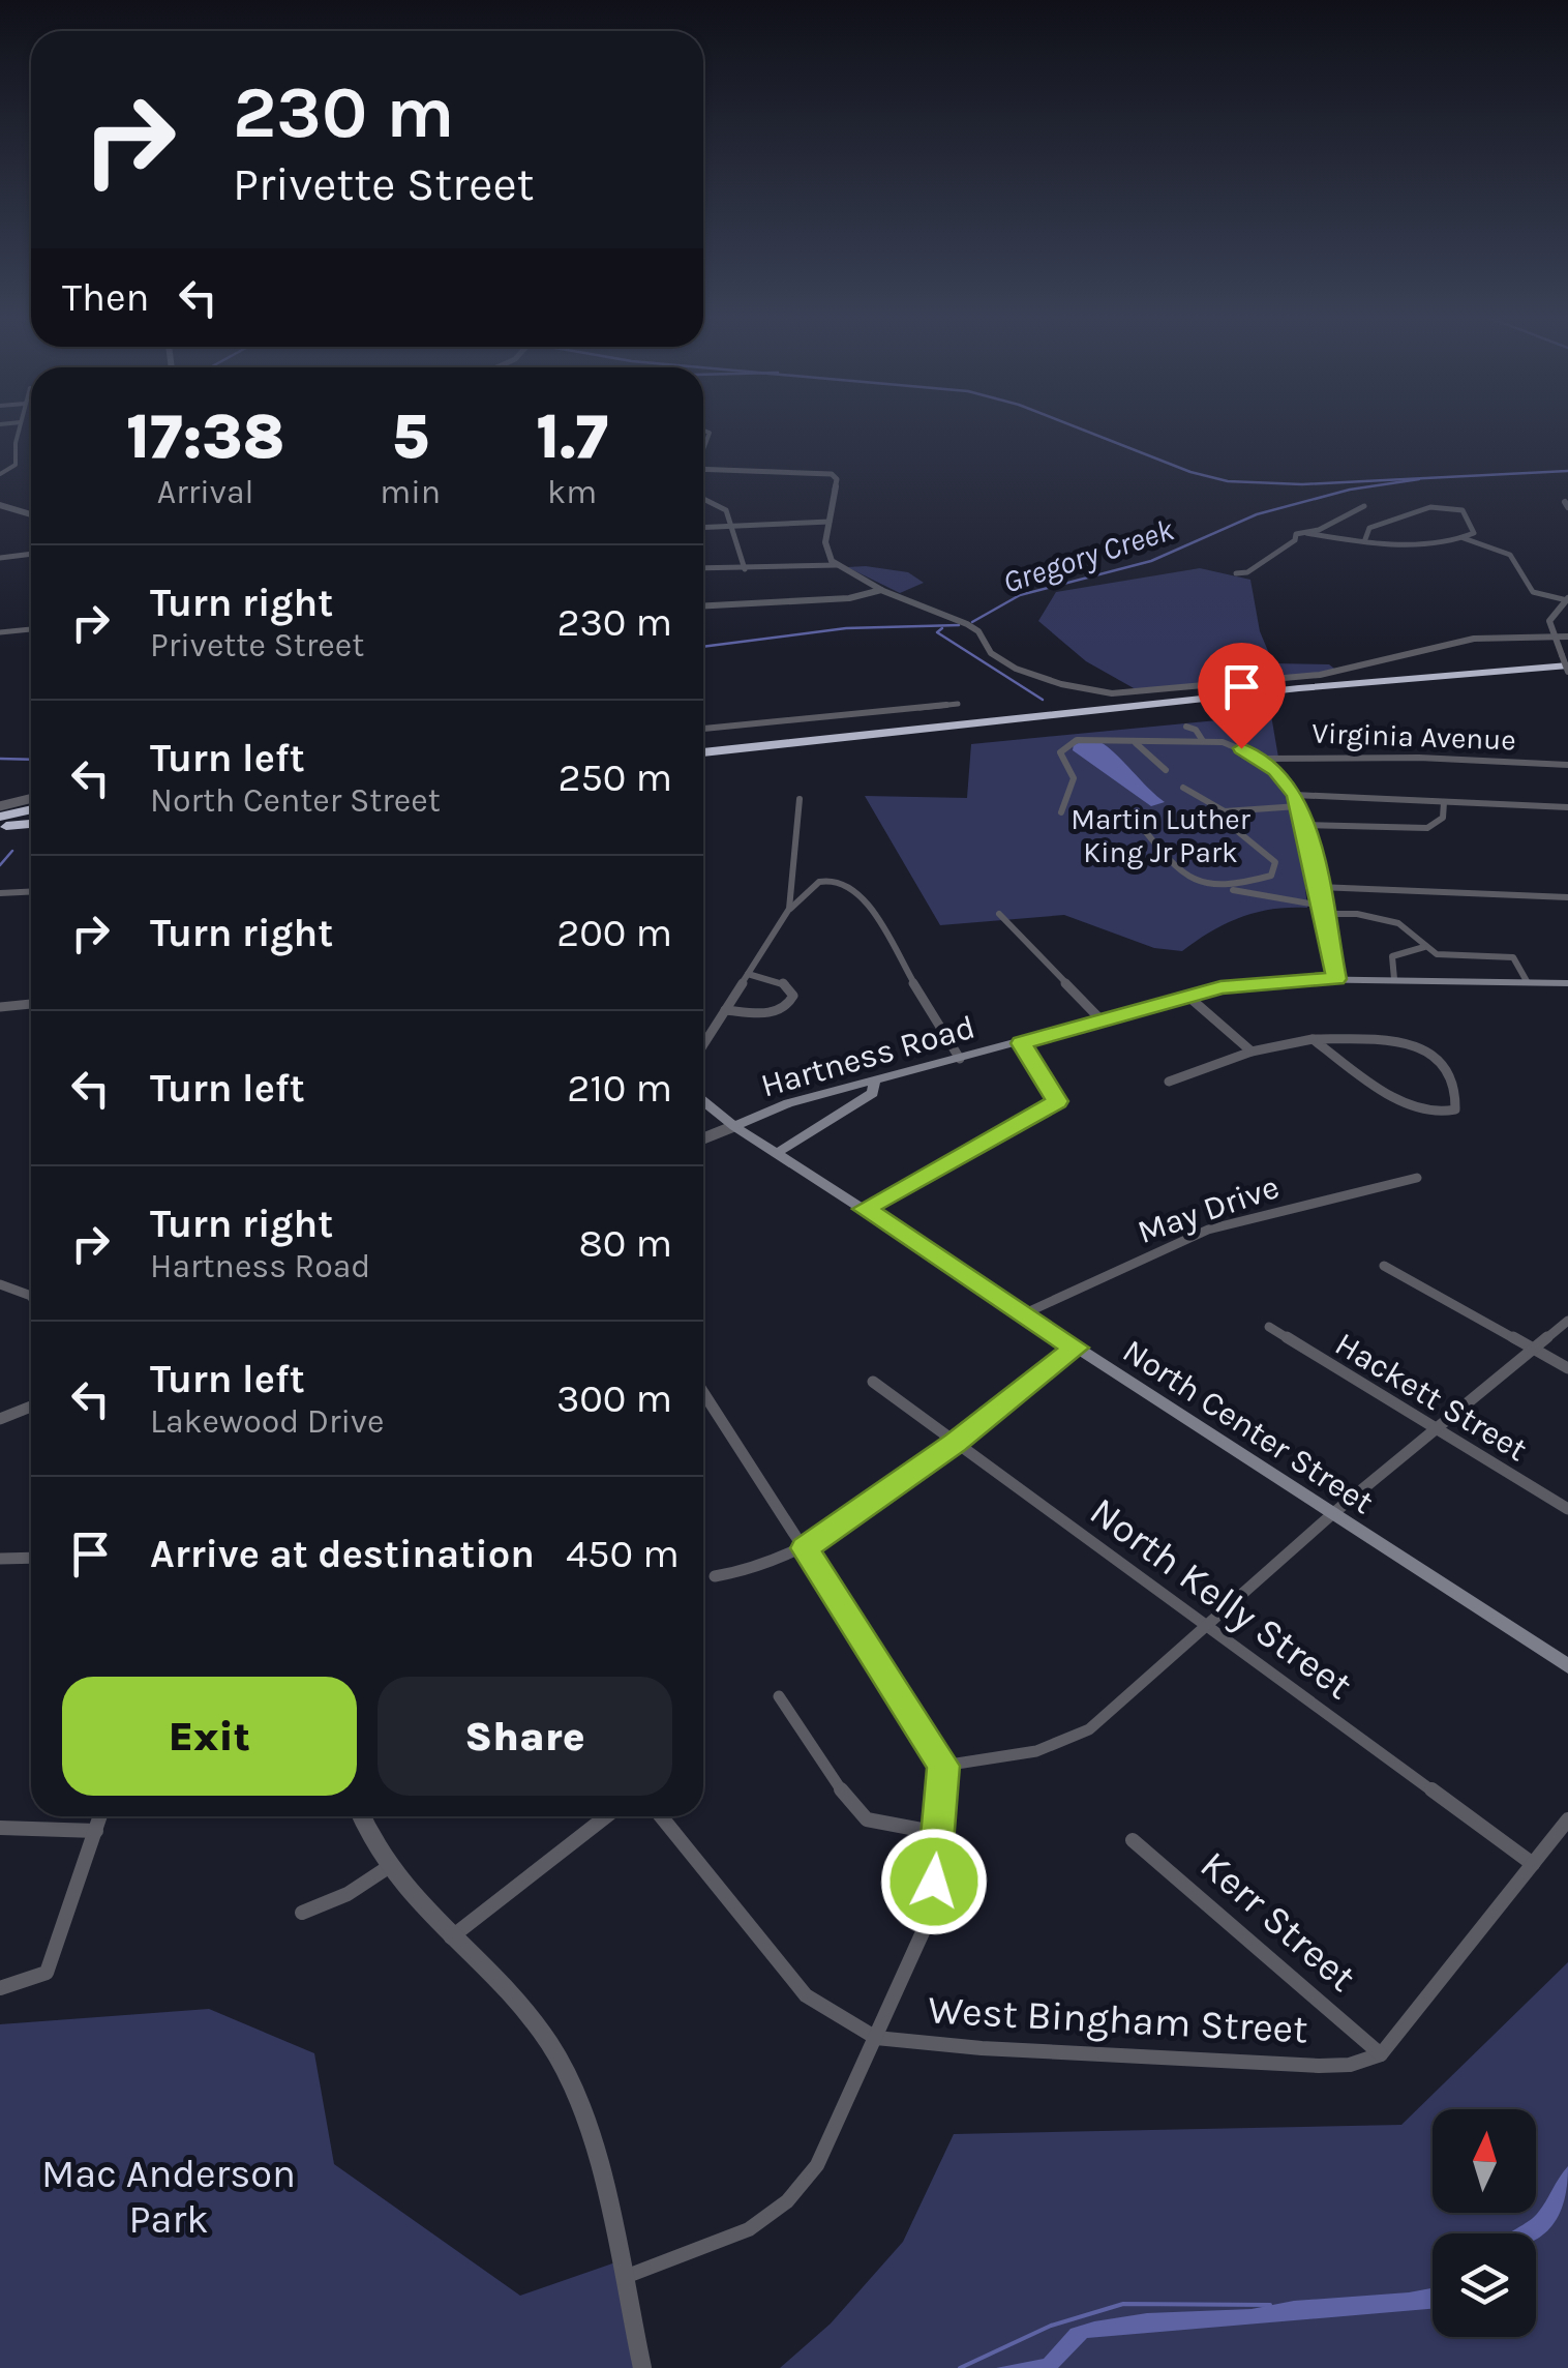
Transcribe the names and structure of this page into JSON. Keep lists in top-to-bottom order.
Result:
{
  "streets": {
    "main road": ["Hartness Road", "North Center Street"],
    "street": [
      "Virginia Avenue",
      "May Drive",
      "Hackett Street",
      "North Kelly Street",
      "Kerr Street",
      "West Bingham Street"
    ]
  },
  "crossings": [
    ["Hartness Road", "North Center Street"],
    ["May Drive", "North Center Street"],
    ["Kerr Street", "West Bingham Street"]
  ],
  "water": ["Gregory Creek"],
  "parks": ["Martin Luther King Jr Park", "Mac Anderson Park"],
  "north": "top",
  "page": {
    "turn": ["230 m", "Privette Street"],
    "then": "Then",
    "eta": [
      "17:38",
      "Arrival",
      "5",
      "min",
      "1.7",
      "km"
    ],
    "list": [
      {
        "name": "Turn right",
        "note": "Privette Street",
        "value": "230 m"
      },
      {
        "name": "Turn left",
        "note": "North Center Street",
        "value": "250 m"
      },
      {
        "name": "Turn right",
        "value": "200 m"
      },
      {
        "name": "Turn left",
        "value": "210 m"
      },
      {
        "name": "Turn right",
        "note": "Hartness Road",
        "value": "80 m"
      },
      {
        "name": "Turn left",
        "note": "Lakewood Drive",
        "value": "300 m"
      },
      {
        "name": "Arrive at destination",
        "value": "450 m"
      }
    ],
    "buttons": ["Exit", "Share"]
  }
}
